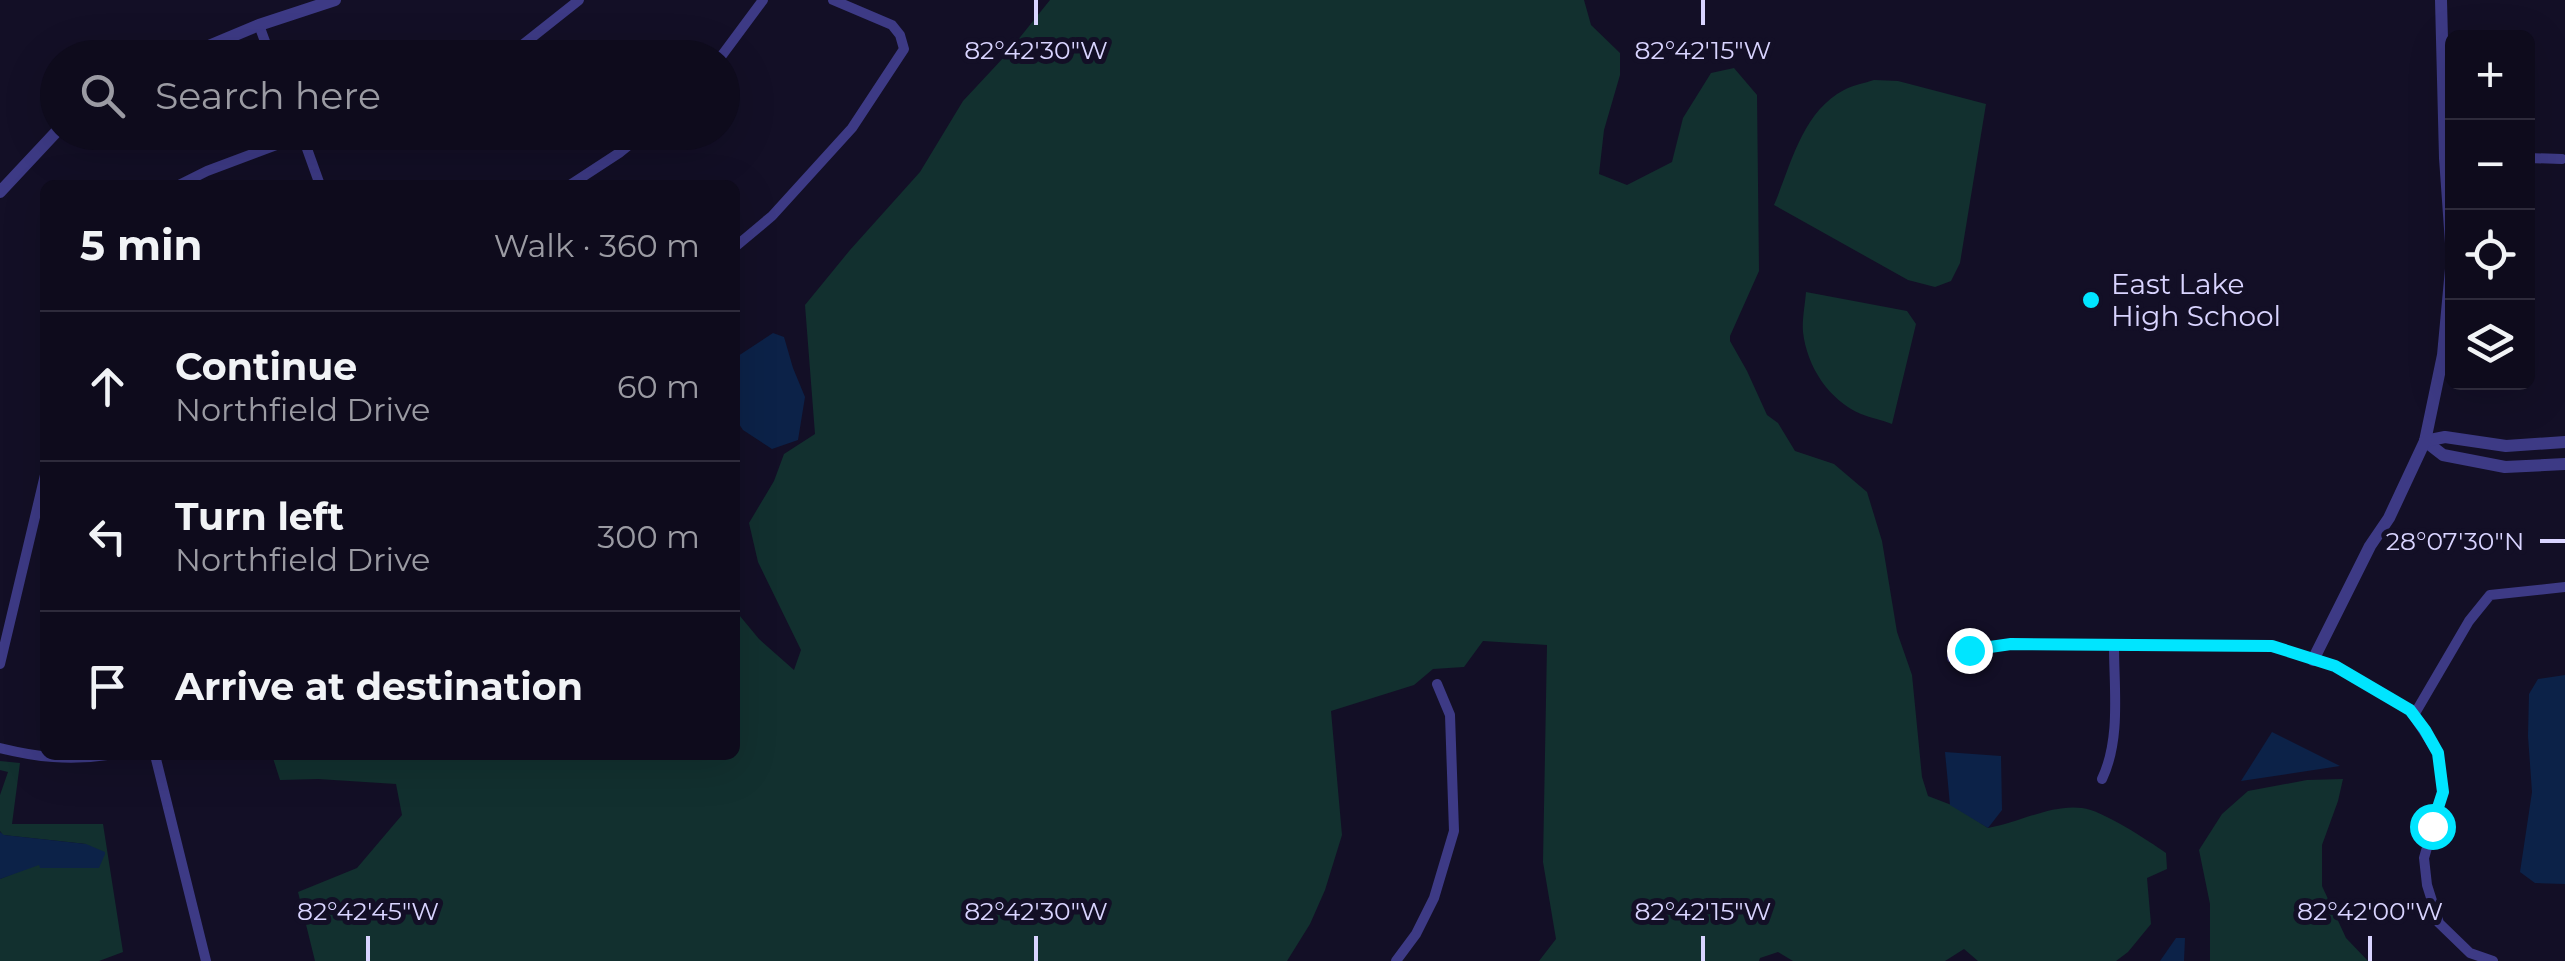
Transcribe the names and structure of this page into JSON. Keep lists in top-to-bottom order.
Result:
{
  "places": ["East Lake High School"],
  "page": {
    "map_buttons": ["+", "−"],
    "search": "Search here",
    "heading": ["5 min", "Walk · 360 m"],
    "list": [
      ["Continue", "Northfield Drive", "60 m"],
      ["Turn left", "Northfield Drive", "300 m"],
      "Arrive at destination"
    ]
  },
  "coordinates": [
    "82°42'30\"W",
    "82°42'15\"W",
    "28°07'30\"N",
    "82°42'45\"W",
    "82°42'00\"W"
  ]
}
